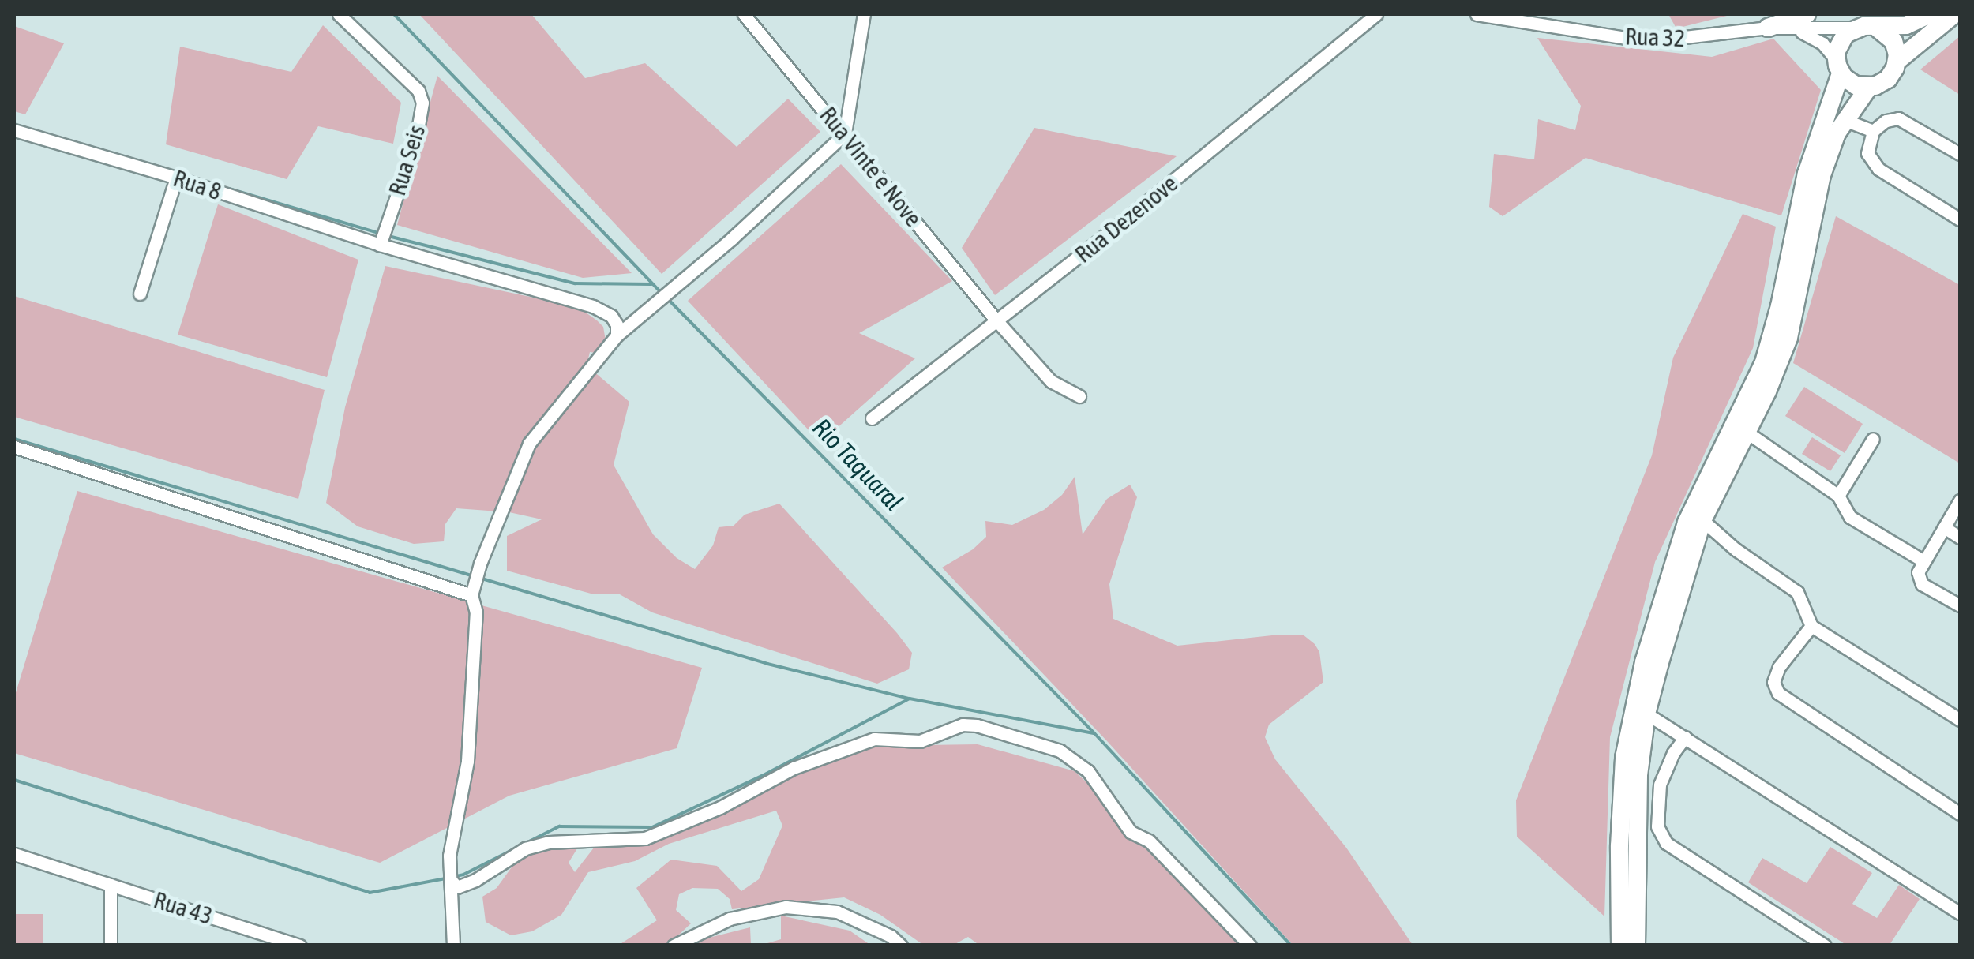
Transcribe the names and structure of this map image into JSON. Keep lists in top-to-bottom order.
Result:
{
  "streets": {
    "street": [
      "Rua 32",
      "Rua Seis",
      "Rua Vinte e Nove",
      "Rua 8",
      "Rua Dezenove",
      "Rua 43"
    ]
  },
  "crossings": [
    ["Rua Seis", "Rua 8"],
    ["Rua Vinte e Nove", "Rua Dezenove"]
  ],
  "water": ["Rio Taquaral"]
}
